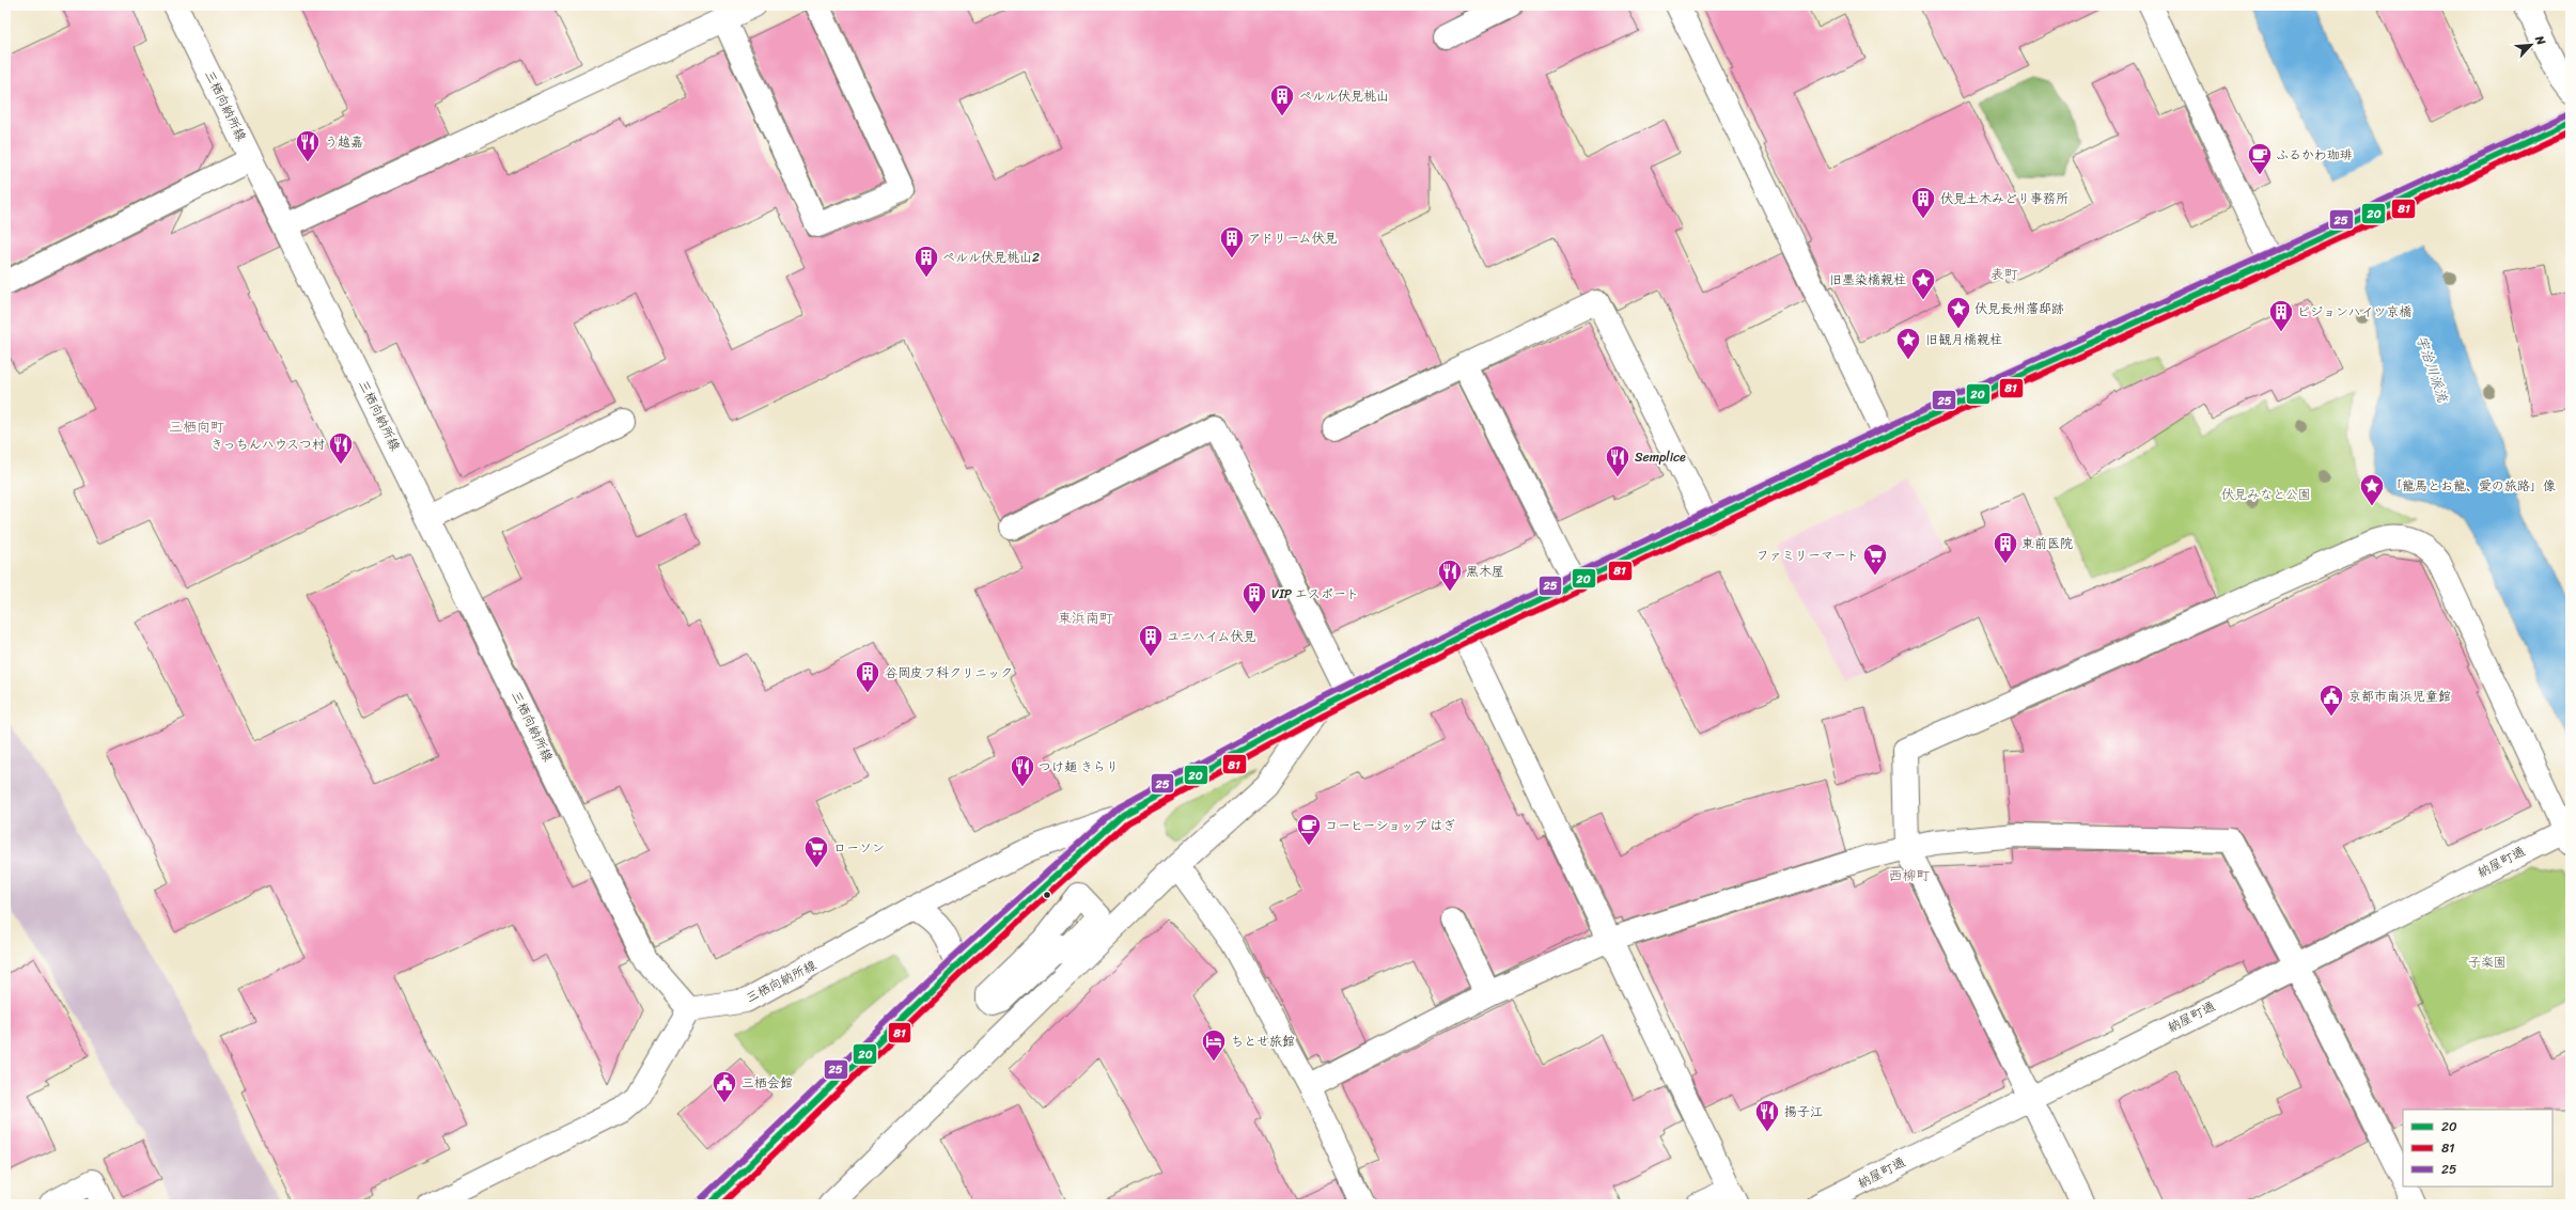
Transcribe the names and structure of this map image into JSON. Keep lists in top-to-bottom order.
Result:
{
  "streets": {
    "street": ["三栖向納所線", "納屋町通"]
  },
  "districts": [
    "表町",
    "三栖向町",
    "東浜南町",
    "西柳町"
  ],
  "water": ["宇治川派流"],
  "parks": ["伏見みなと公園", "子楽園"],
  "places": {
    "building": [
      "ペルル伏見桃山",
      "伏見土木みどり事務所",
      "アドリーム伏見",
      "ペルル伏見桃山2",
      "ピジョンハイツ京橋",
      "東前医院",
      "VIP エスポート",
      "ユニハイム伏見",
      "谷岡皮フ科クリニック"
    ],
    "restaurant": [
      "う越嘉",
      "きっちんハウスつ村",
      "Semplice",
      "黒木屋",
      "つけ麺 きらり",
      "揚子江"
    ],
    "cafe": ["ふるかわ珈琲", "コーヒーショップ はぎ"],
    "place": [
      "旧墨染橋親柱",
      "伏見長州藩邸跡",
      "旧観月橋親柱",
      "「龍馬とお龍、愛の旅路」像"
    ],
    "supermarket": ["ファミリーマート", "ローソン"],
    "public building": ["京都市南浜児童館", "三栖会館"],
    "hotel": ["ちとせ旅館"]
  },
  "lines": ["transit line 25", "transit line 20", "transit line 81"],
  "legend": ["20", "81", "25"],
  "north": "top right"
}
